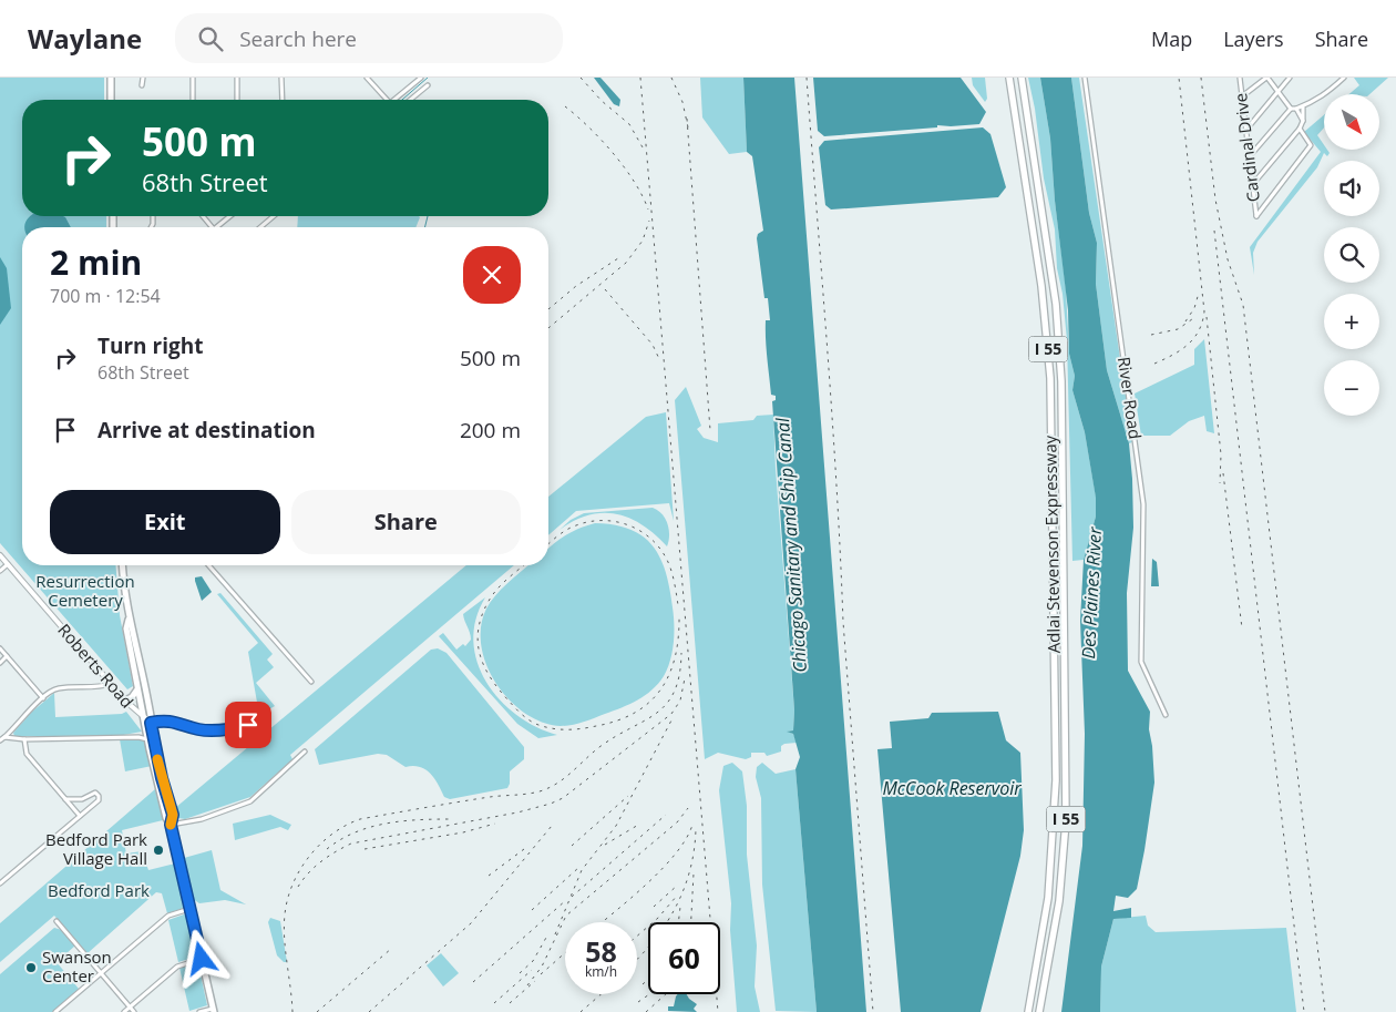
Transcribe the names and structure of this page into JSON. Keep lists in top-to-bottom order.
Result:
{
  "streets": {
    "highway": ["I 55", "Adlai Stevenson Expressway"],
    "street": ["Cardinal Drive", "River Road", "Roberts Road"]
  },
  "water": ["Chicago Sanitary and Ship Canal", "Des Plaines River", "McCook Reservoir"],
  "parks": ["Resurrection Cemetery", "Bedford Park"],
  "places": ["Bedford Park Village Hall", "Swanson Center"],
  "north": "bottom right",
  "page": {
    "header": "Waylane",
    "search": "Search here",
    "nav": ["Map", "Layers", "Share"],
    "map_buttons": ["+", "−"],
    "turn": ["500 m", "68th Street"],
    "heading": ["2 min", "700 m · 12:54"],
    "list": [
      {
        "name": "Turn right",
        "note": "68th Street",
        "value": "500 m"
      },
      {
        "name": "Arrive at destination",
        "value": "200 m"
      }
    ],
    "buttons": ["Exit", "Share"],
    "speed": "58 km/h",
    "limit": "60"
  }
}
